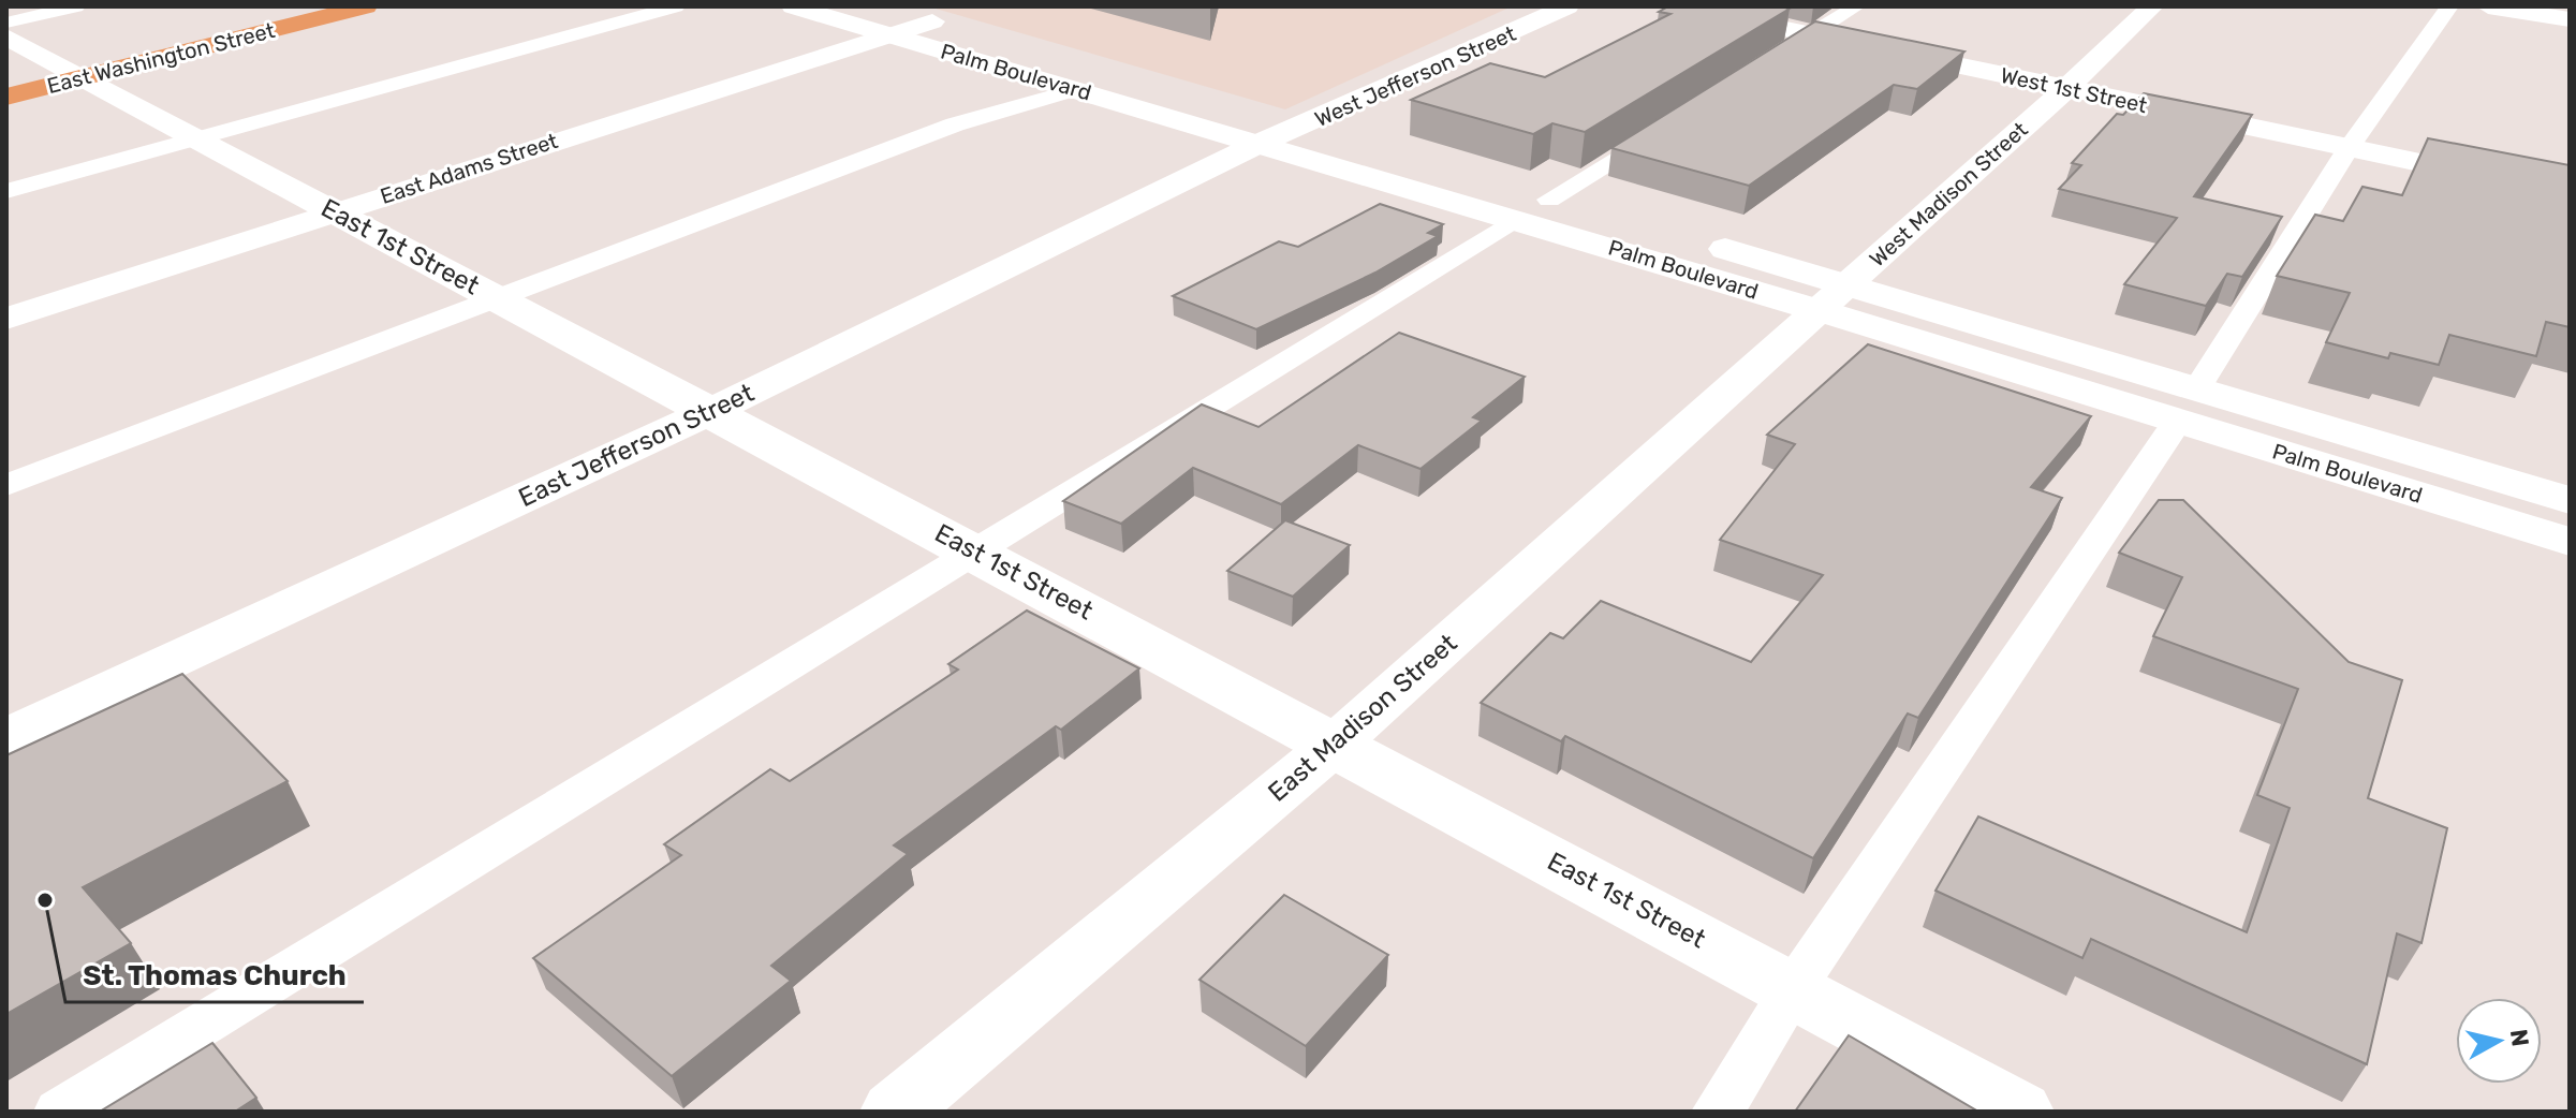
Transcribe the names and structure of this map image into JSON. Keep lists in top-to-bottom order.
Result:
{
  "streets": {
    "main road": ["East Washington Street"],
    "street": [
      "Palm Boulevard",
      "West Jefferson Street",
      "West 1st Street",
      "East Adams Street",
      "West Madison Street",
      "East 1st Street",
      "East Jefferson Street",
      "East Madison Street"
    ]
  },
  "crossings": [
    ["East Washington Street", "East 1st Street"],
    ["Palm Boulevard", "West Jefferson Street"],
    ["Palm Boulevard", "East Adams Street"],
    ["Palm Boulevard", "West Madison Street"],
    ["Palm Boulevard", "East Jefferson Street"],
    ["Palm Boulevard", "East Madison Street"],
    ["West Jefferson Street", "East Jefferson Street"],
    ["West 1st Street", "West Madison Street"],
    ["East Adams Street", "East 1st Street"],
    ["West Madison Street", "East Madison Street"],
    ["East 1st Street", "East Jefferson Street"],
    ["East 1st Street", "East Madison Street"]
  ],
  "places": ["St. Thomas Church"],
  "north": "right"
}
